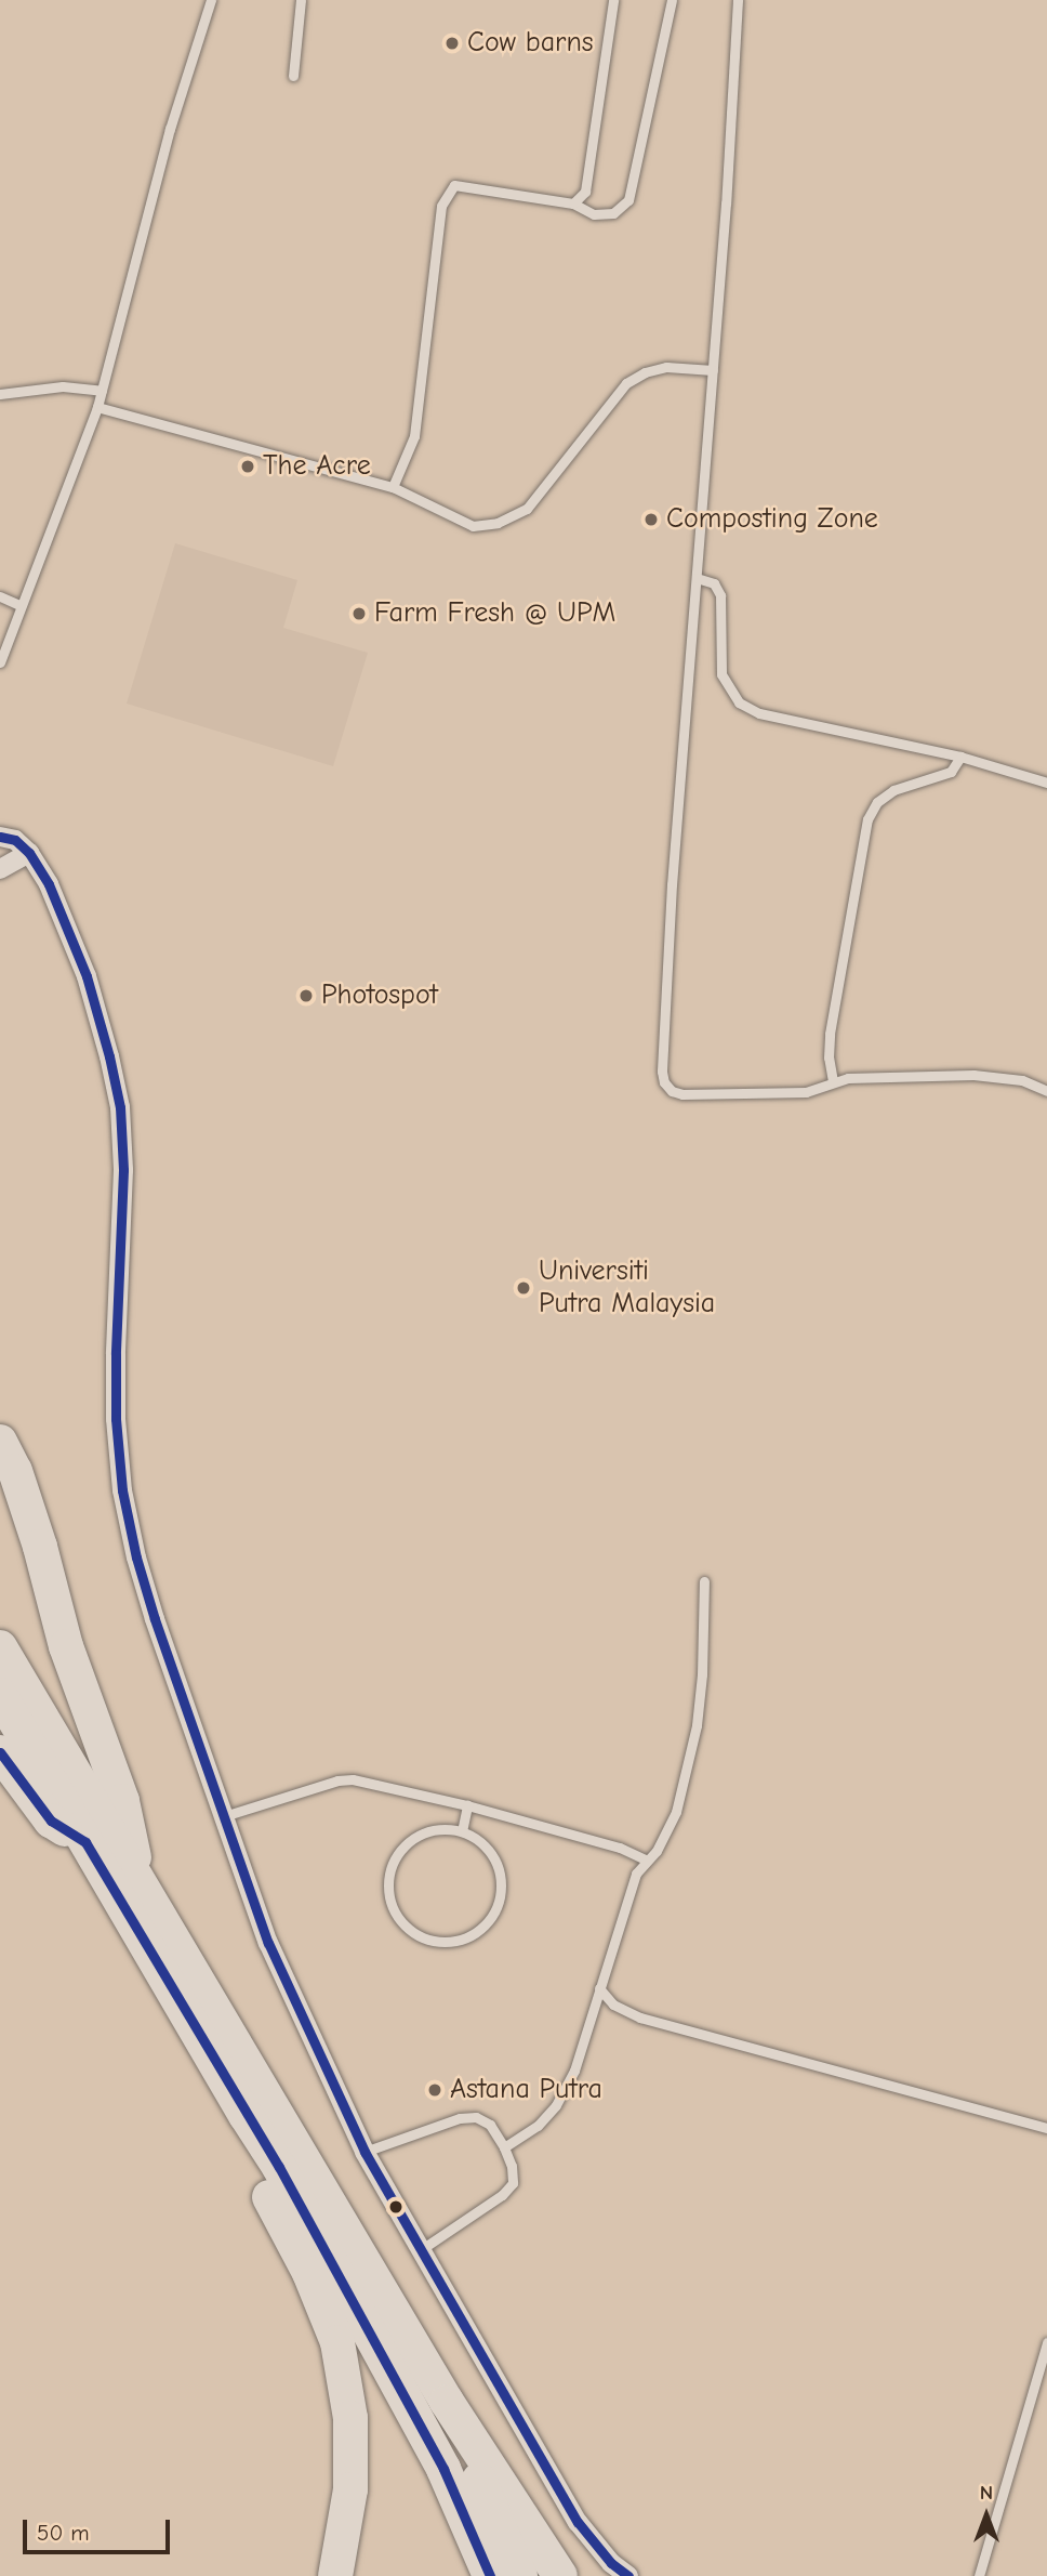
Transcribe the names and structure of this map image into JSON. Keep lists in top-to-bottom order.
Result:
{
  "places": [
    "Cow barns",
    "The Acre",
    "Composting Zone",
    "Farm Fresh @ UPM",
    "Photospot",
    "Universiti Putra Malaysia",
    "Astana Putra"
  ],
  "scale_bar": "50 m",
  "north": "top"
}
